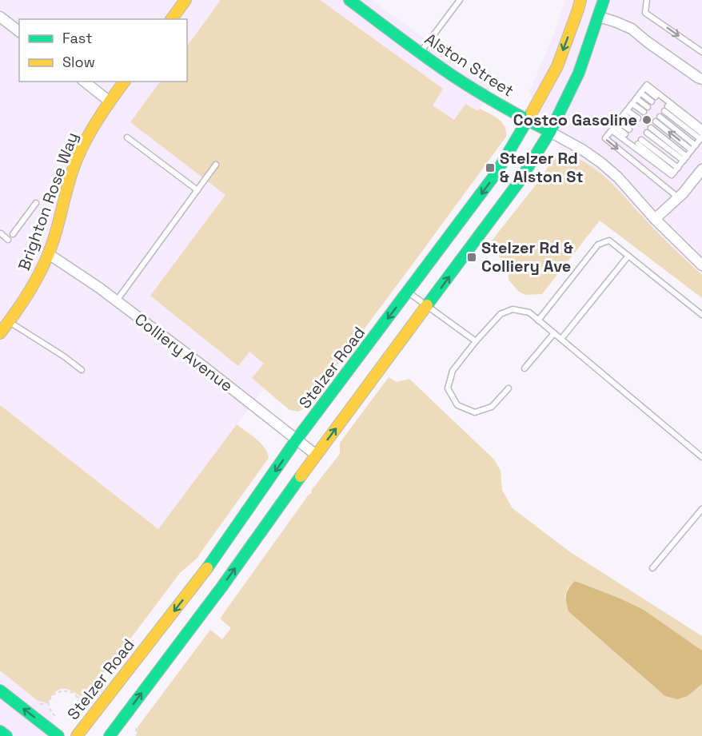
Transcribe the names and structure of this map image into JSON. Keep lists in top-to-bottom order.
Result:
{
  "streets": {
    "main road": ["Alston Street", "Brighton Rose Way", "Stelzer Road"],
    "street": ["Colliery Avenue"]
  },
  "crossings": [
    ["Alston Street", "Stelzer Road"],
    ["Brighton Rose Way", "Colliery Avenue"],
    ["Colliery Avenue", "Stelzer Road"]
  ],
  "places": {
    "other": ["Costco Gasoline"],
    "transit": ["Stelzer Rd & Alston St", "Stelzer Rd & Colliery Ave"]
  },
  "legend": ["Fast", "Slow"]
}
